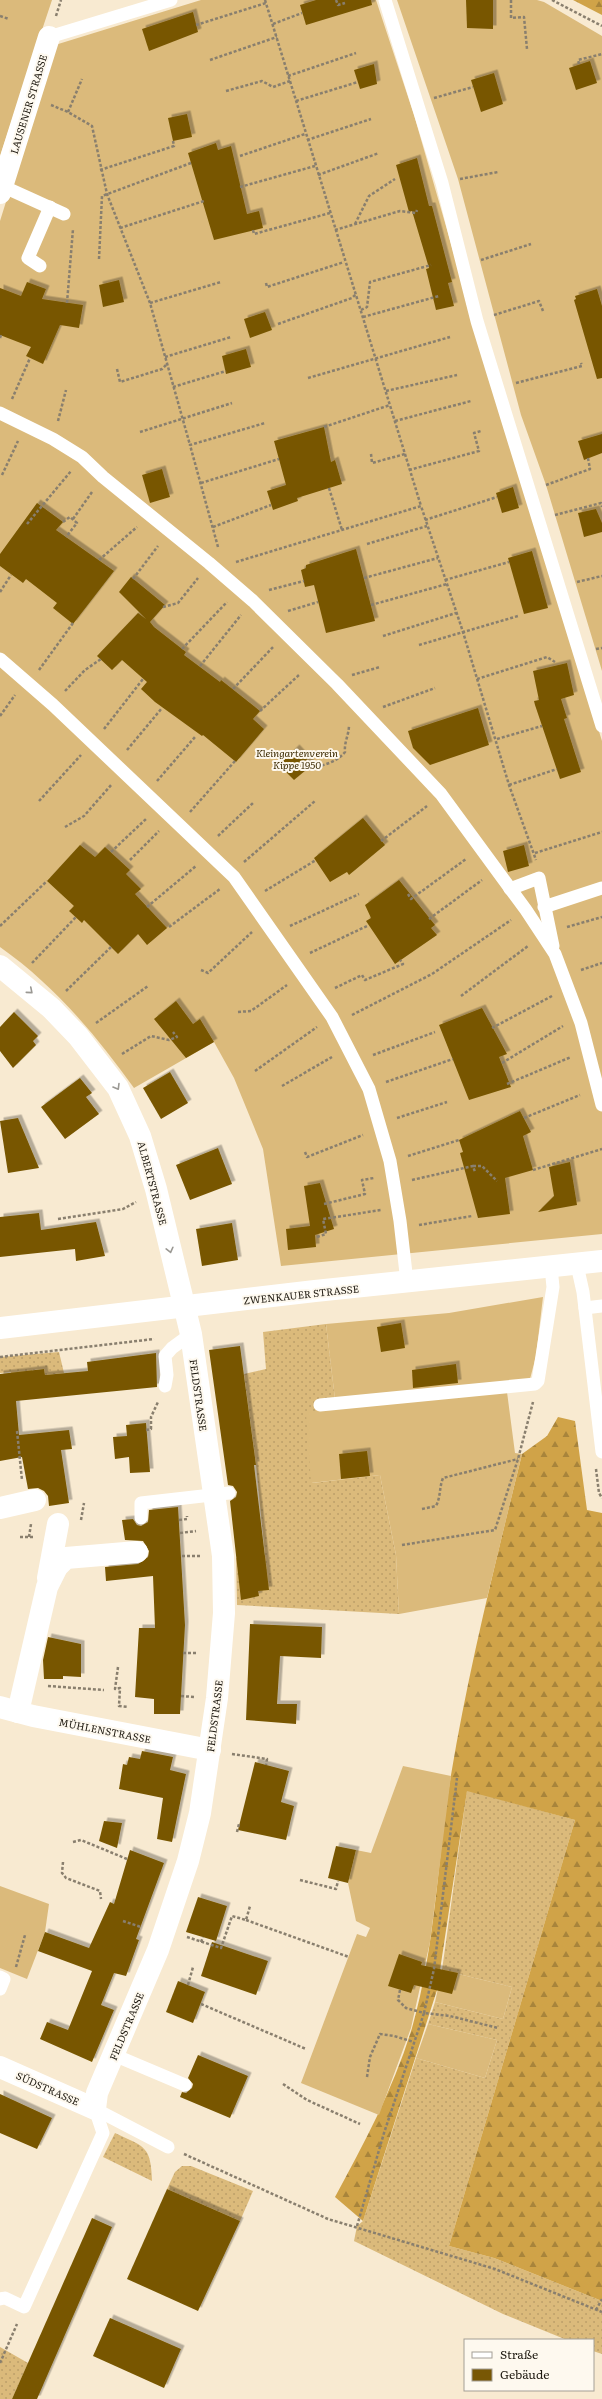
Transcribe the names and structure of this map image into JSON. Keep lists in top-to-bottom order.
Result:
{
  "streets": {
    "street": [
      "LAUSENER STRASSE",
      "ALBERTSTRASSE",
      "ZWENKAUER STRASSE",
      "FELDSTRASSE",
      "MÜHLENSTRASSE",
      "SÜDSTRASSE"
    ]
  },
  "crossings": [
    ["ALBERTSTRASSE", "ZWENKAUER STRASSE"],
    ["ALBERTSTRASSE", "FELDSTRASSE"],
    ["ZWENKAUER STRASSE", "FELDSTRASSE"],
    ["FELDSTRASSE", "MÜHLENSTRASSE"],
    ["FELDSTRASSE", "SÜDSTRASSE"]
  ],
  "one_way": ["ALBERTSTRASSE"],
  "parks": ["Kleingartenverein Kippe 1950"],
  "legend": ["Straße", "Gebäude"]
}
